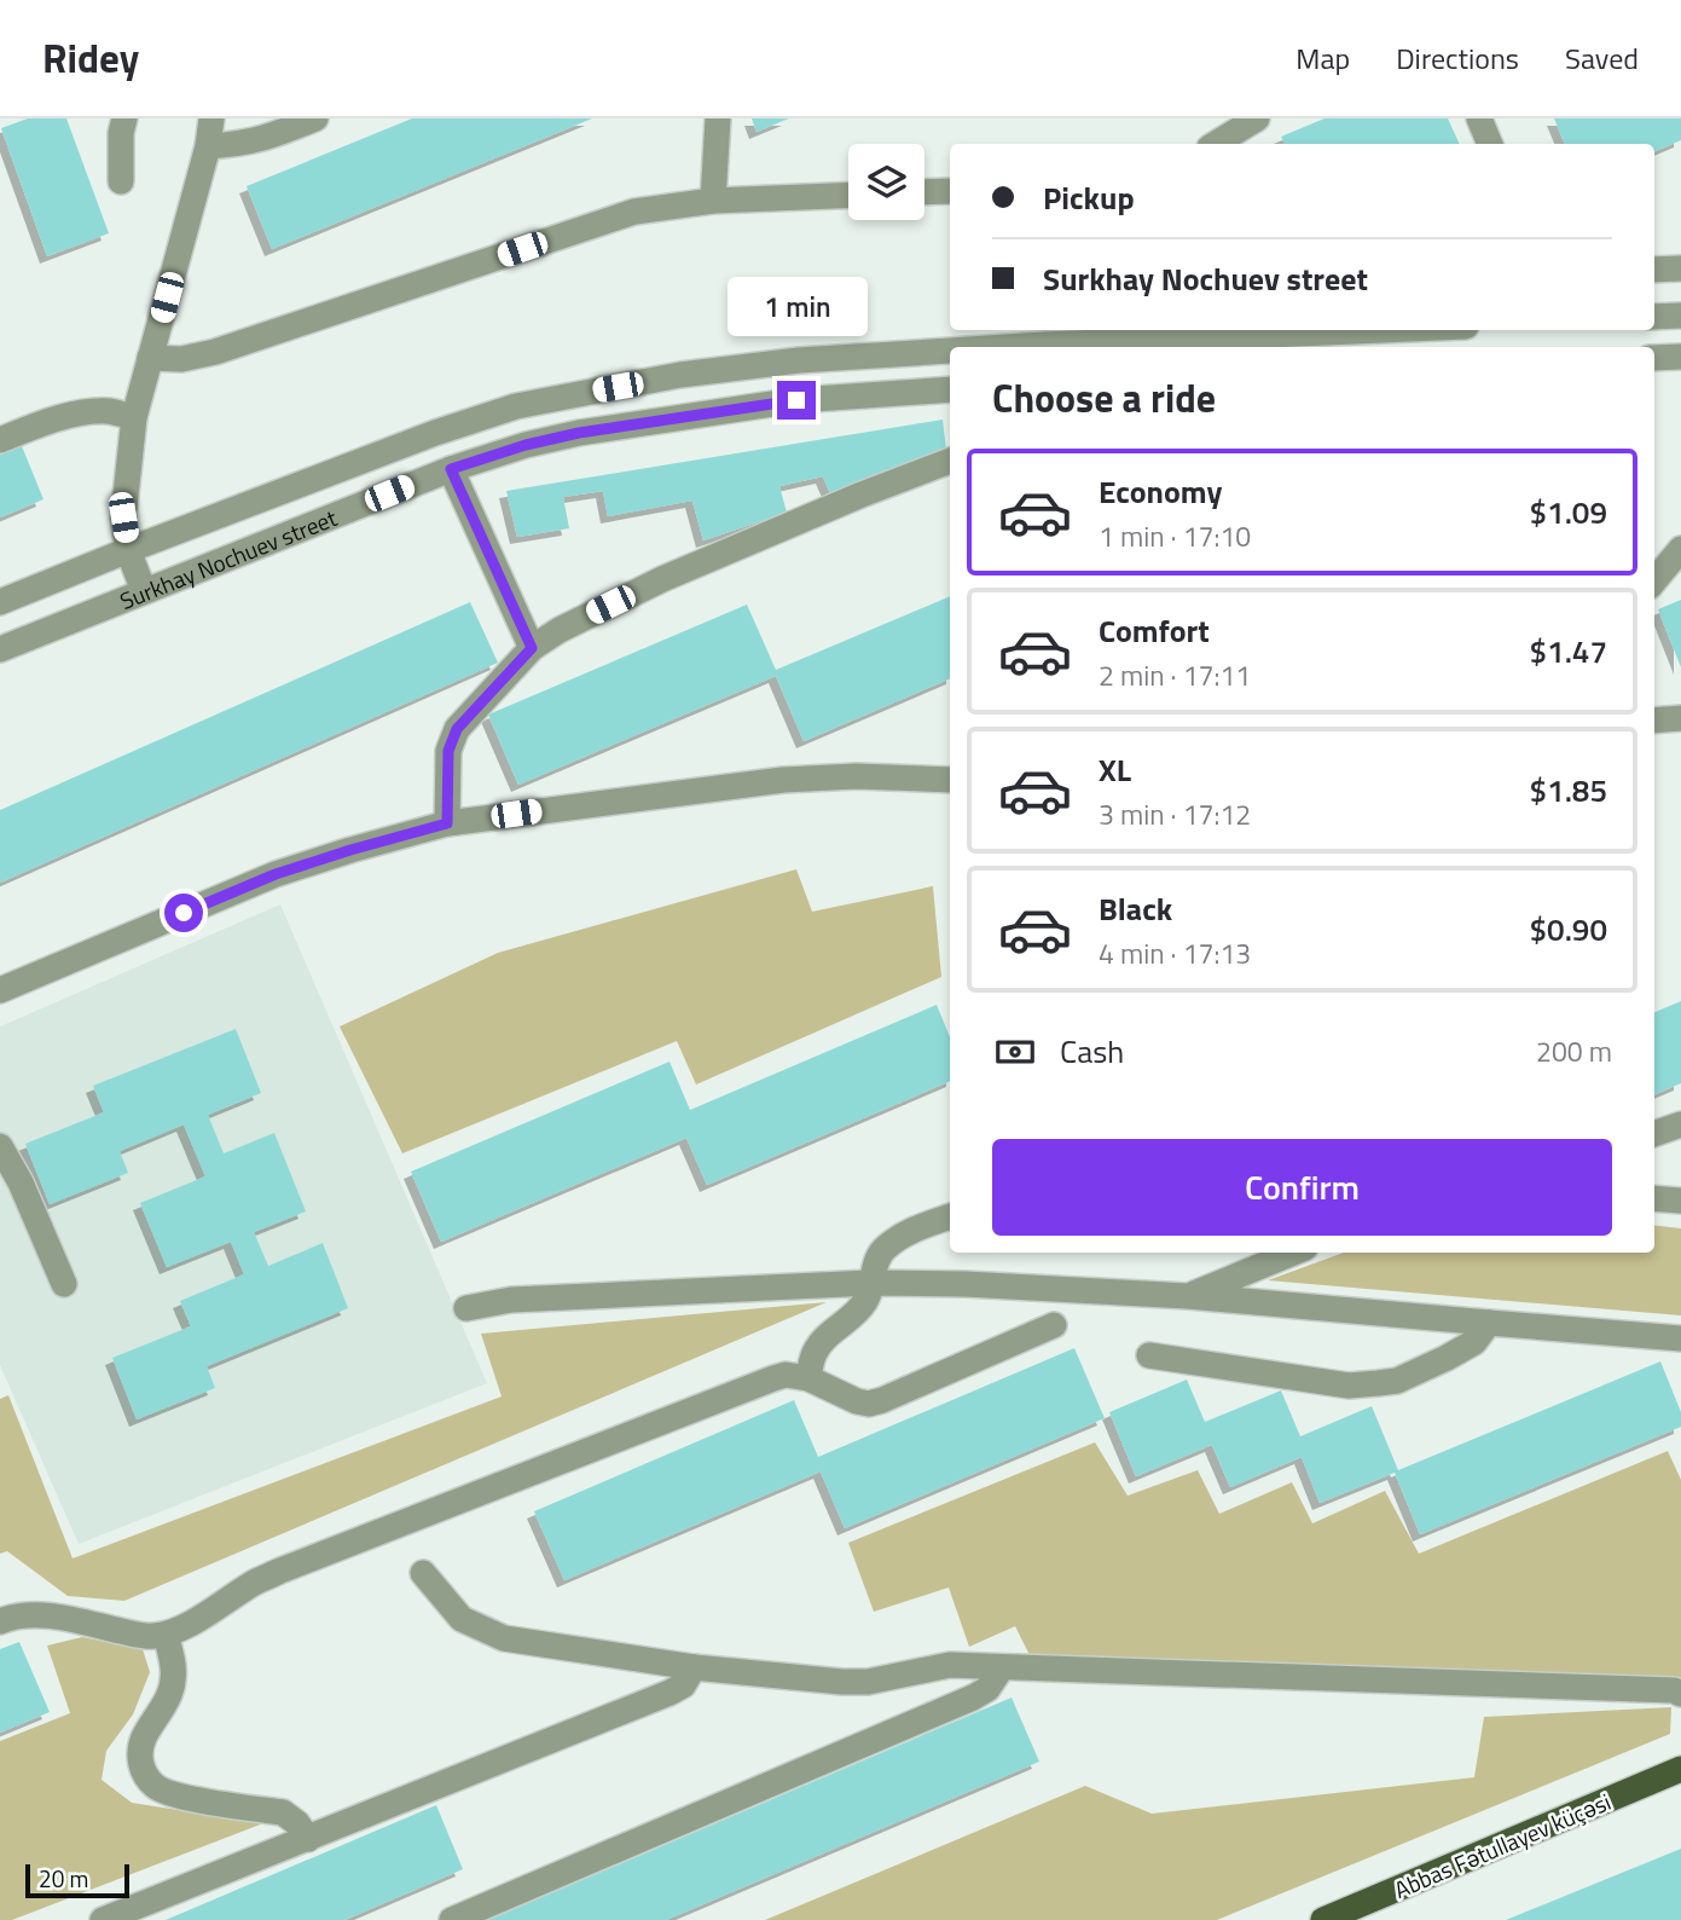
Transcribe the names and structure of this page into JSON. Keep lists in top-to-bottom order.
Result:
{
  "streets": {
    "main road": ["Abbas Fətullayev küçəsi"],
    "street": ["Surkhay Nochuev street"]
  },
  "scale_bar": "20 m",
  "page": {
    "header": "Ridey",
    "nav": ["Map", "Directions", "Saved"],
    "banner": ["Pickup", "Surkhay Nochuev street"],
    "bubble": "1 min",
    "heading": "Choose a ride",
    "list": [
      {
        "name": "Economy",
        "note": "1 min · 17:10",
        "value": "$1.09"
      },
      {
        "name": "Comfort",
        "note": "2 min · 17:11",
        "value": "$1.47"
      },
      {
        "name": "XL",
        "note": "3 min · 17:12",
        "value": "$1.85"
      },
      {
        "name": "Black",
        "note": "4 min · 17:13",
        "value": "$0.90"
      }
    ],
    "pay": ["Cash", "200 m"],
    "buttons": "Confirm",
    "scale": "20 m"
  }
}
